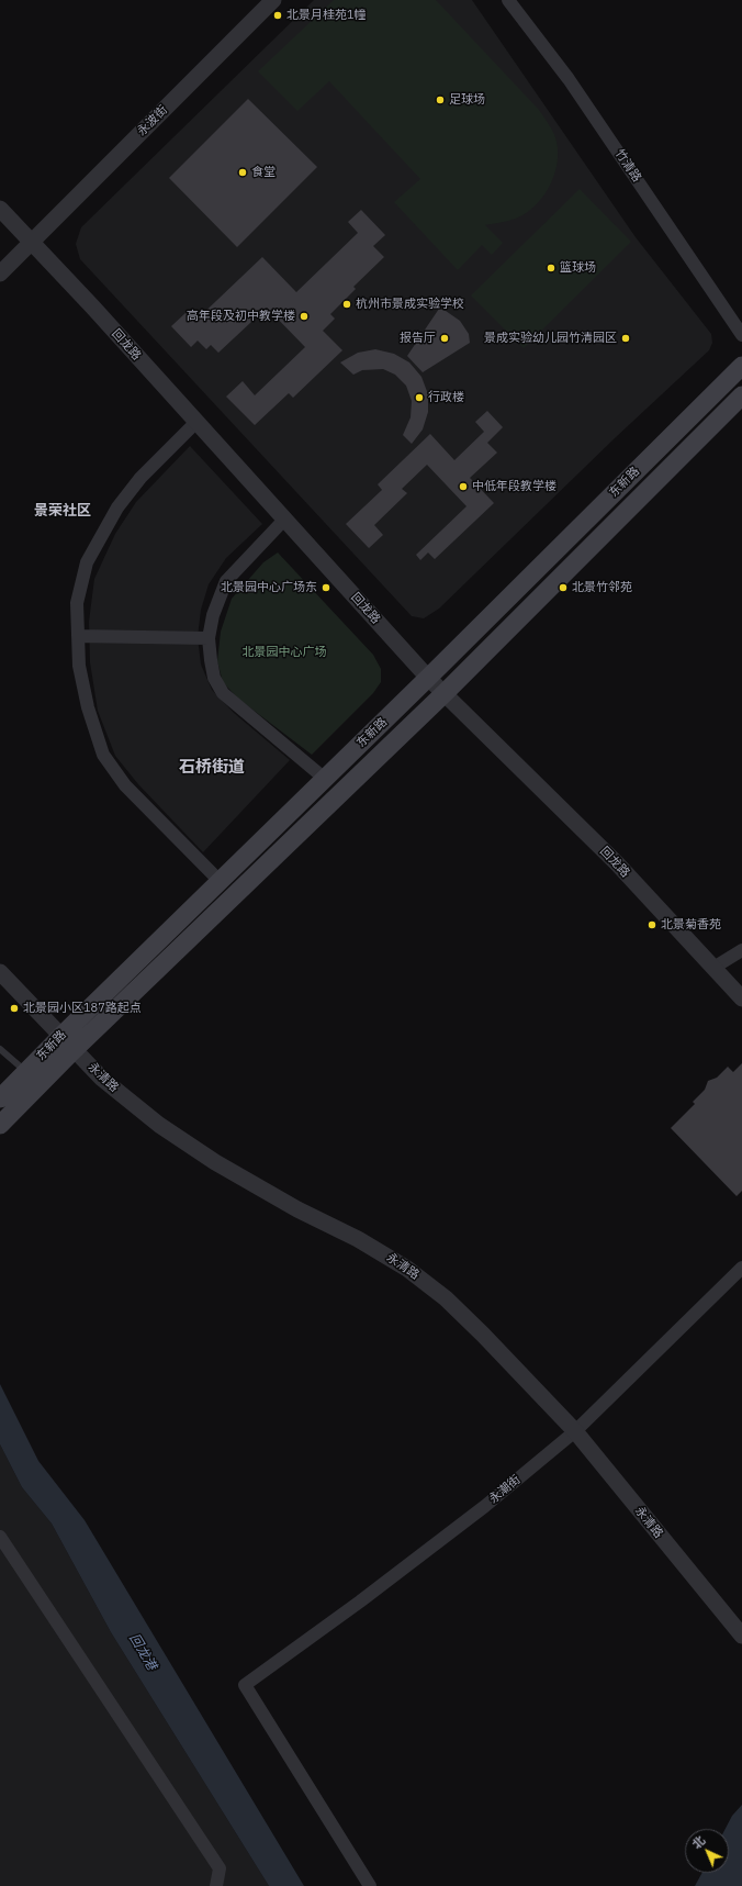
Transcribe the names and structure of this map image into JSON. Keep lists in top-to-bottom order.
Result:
{
  "streets": {
    "main road": ["东新路"],
    "street": [
      "永波街",
      "竹清路",
      "回龙路",
      "永清路",
      "永潮街"
    ]
  },
  "crossings": [
    ["永波街", "回龙路"],
    ["回龙路", "东新路"],
    ["东新路", "永清路"],
    ["永清路", "永潮街"]
  ],
  "districts": ["景荣社区", "石桥街道"],
  "water": ["回龙港"],
  "parks": ["北景园中心广场"],
  "places": [
    "北景月桂苑1幢",
    "足球场",
    "食堂",
    "篮球场",
    "杭州市景成实验学校",
    "高年段及初中教学楼",
    "报告厅",
    "景成实验幼儿园竹清园区",
    "行政楼",
    "中低年段教学楼",
    "北景园中心广场东",
    "北景竹邻苑",
    "北景菊香苑",
    "北景园小区187路起点"
  ],
  "north": "top left"
}
